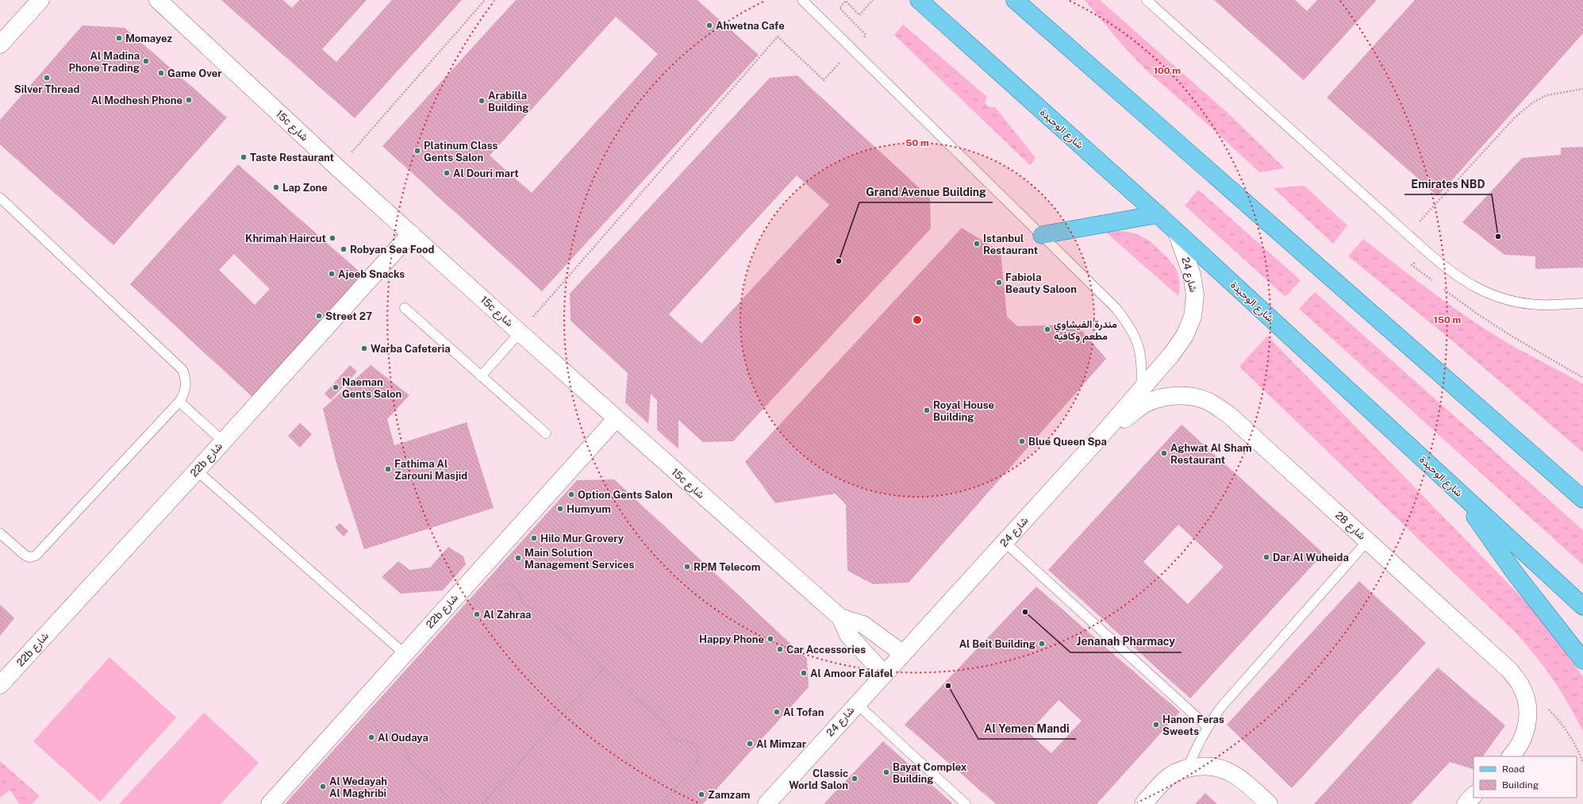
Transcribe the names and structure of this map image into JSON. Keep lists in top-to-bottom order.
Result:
{
  "streets": {
    "main road": ["شارع الوحيدة"],
    "street": [
      "15c شارع",
      "شارع 24",
      "22b شارع",
      "شارع 28"
    ]
  },
  "crossings": [
    ["15c شارع", "شارع 24"],
    ["15c شارع", "22b شارع"],
    ["شارع الوحيدة", "شارع 24"],
    ["شارع 24", "شارع 28"]
  ],
  "places": [
    "Ahwetna Cafe",
    "Momayez",
    "Al Madina Phone Trading",
    "Game Over",
    "Silver Thread",
    "Al Modhesh Phone",
    "Arabilla Building",
    "Platinum Class Gents Salon",
    "Taste Restaurant",
    "Al Douri mart",
    "Lap Zone",
    "Emirates NBD",
    "Khrimah Haircut",
    "Istanbul Restaurant",
    "Robyan Sea Food",
    "Grand Avenue Building",
    "Ajeeb Snacks",
    "Fabiola Beauty Saloon",
    "Street 27",
    "مندرة الفيشاوي مطعم وكافيه",
    "Warba Cafeteria",
    "Naeman Gents Salon",
    "Royal House Building",
    "Blue Queen Spa",
    "Aghwat Al Sham Restaurant",
    "Fathima Al Zarouni Masjid",
    "Option Gents Salon",
    "Humyum",
    "Hilo Mur Grovery",
    "Dar Al Wuheida",
    "Main Solution Management Services",
    "RPM Telecom",
    "Jenanah Pharmacy",
    "Al Zahraa",
    "Happy Phone",
    "Al Beit Building",
    "Car Accessories",
    "Al Amoor Falafel",
    "Al Yemen Mandi",
    "Al Tofan",
    "Hanon Feras Sweets",
    "Al Oudaya",
    "Al Mimzar",
    "Bayat Complex Building",
    "Classic World Salon",
    "Al Wedayah Al Maghribi",
    "Zamzam"
  ],
  "legend": ["Road", "Building"],
  "rings": ["100 m", "50 m", "150 m"]
}
